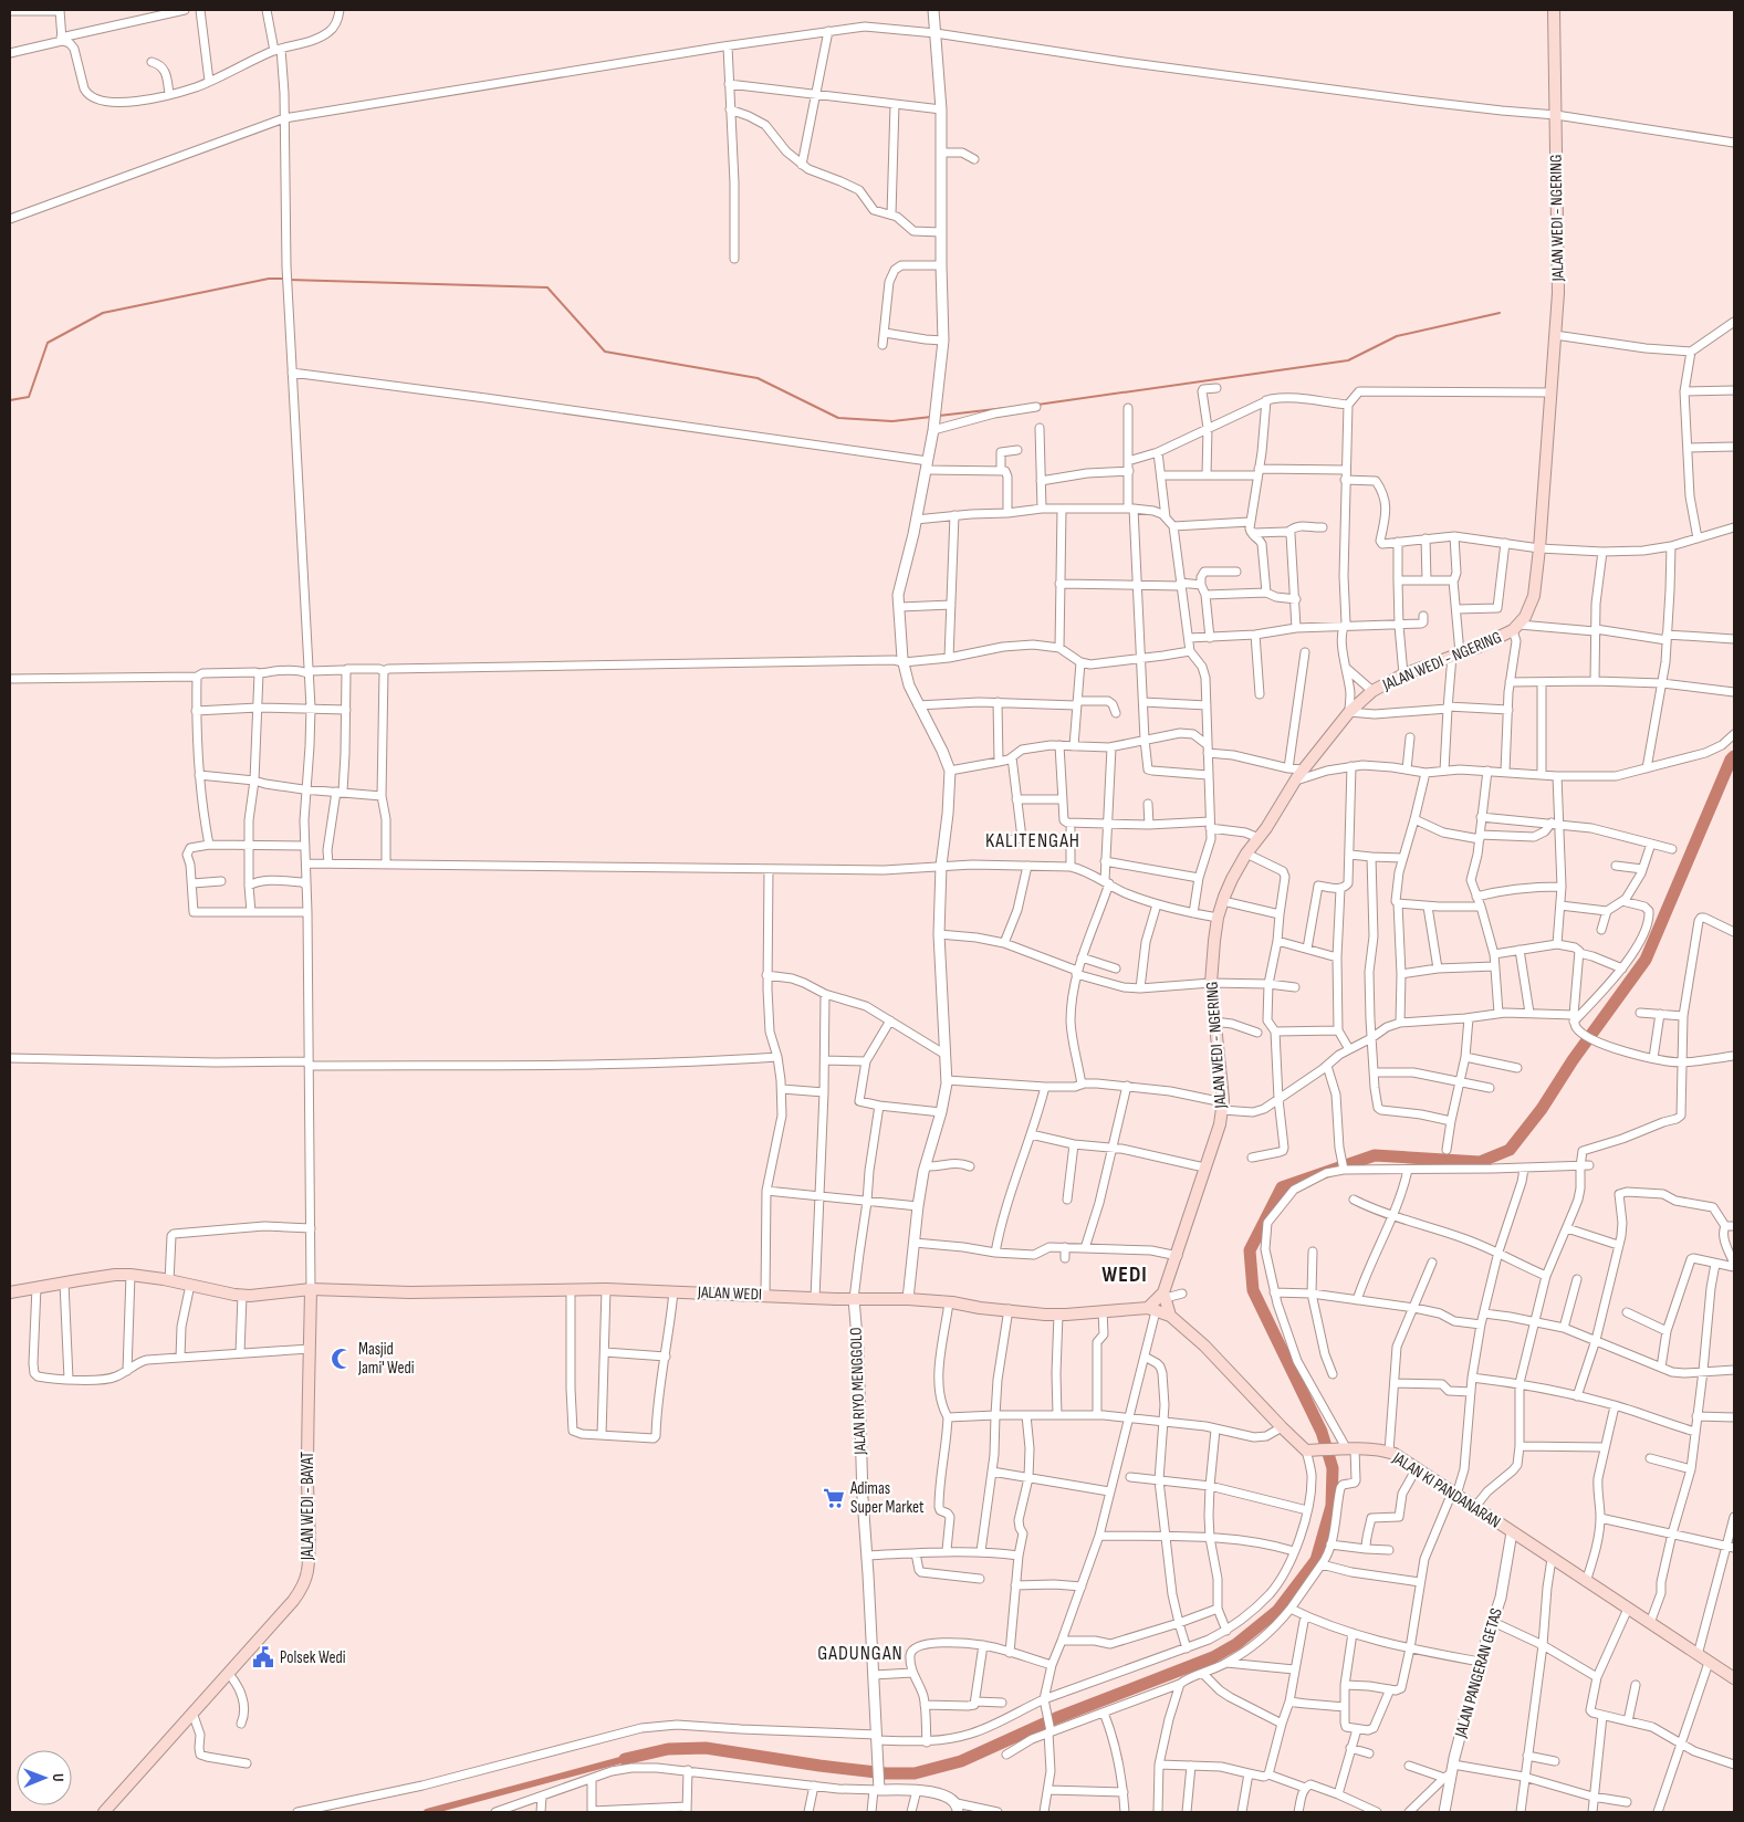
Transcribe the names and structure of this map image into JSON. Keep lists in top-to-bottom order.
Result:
{
  "streets": {
    "main road": [
      "JALAN WEDI - NGERING",
      "JALAN WEDI",
      "JALAN KI PANDANARAN",
      "JALAN WEDI - BAYAT"
    ],
    "street": ["JALAN RIYO MENGGOLO", "JALAN PANGERAN GETAS"]
  },
  "crossings": [
    ["JALAN WEDI", "JALAN RIYO MENGGOLO"],
    ["JALAN WEDI", "JALAN WEDI - BAYAT"],
    ["JALAN KI PANDANARAN", "JALAN PANGERAN GETAS"]
  ],
  "districts": ["KALITENGAH", "WEDI", "GADUNGAN"],
  "places": {
    "mosque": ["Masjid Jami' Wedi"],
    "supermarket": ["Adimas Super Market"],
    "public building": ["Polsek Wedi"]
  },
  "north": "right"
}
